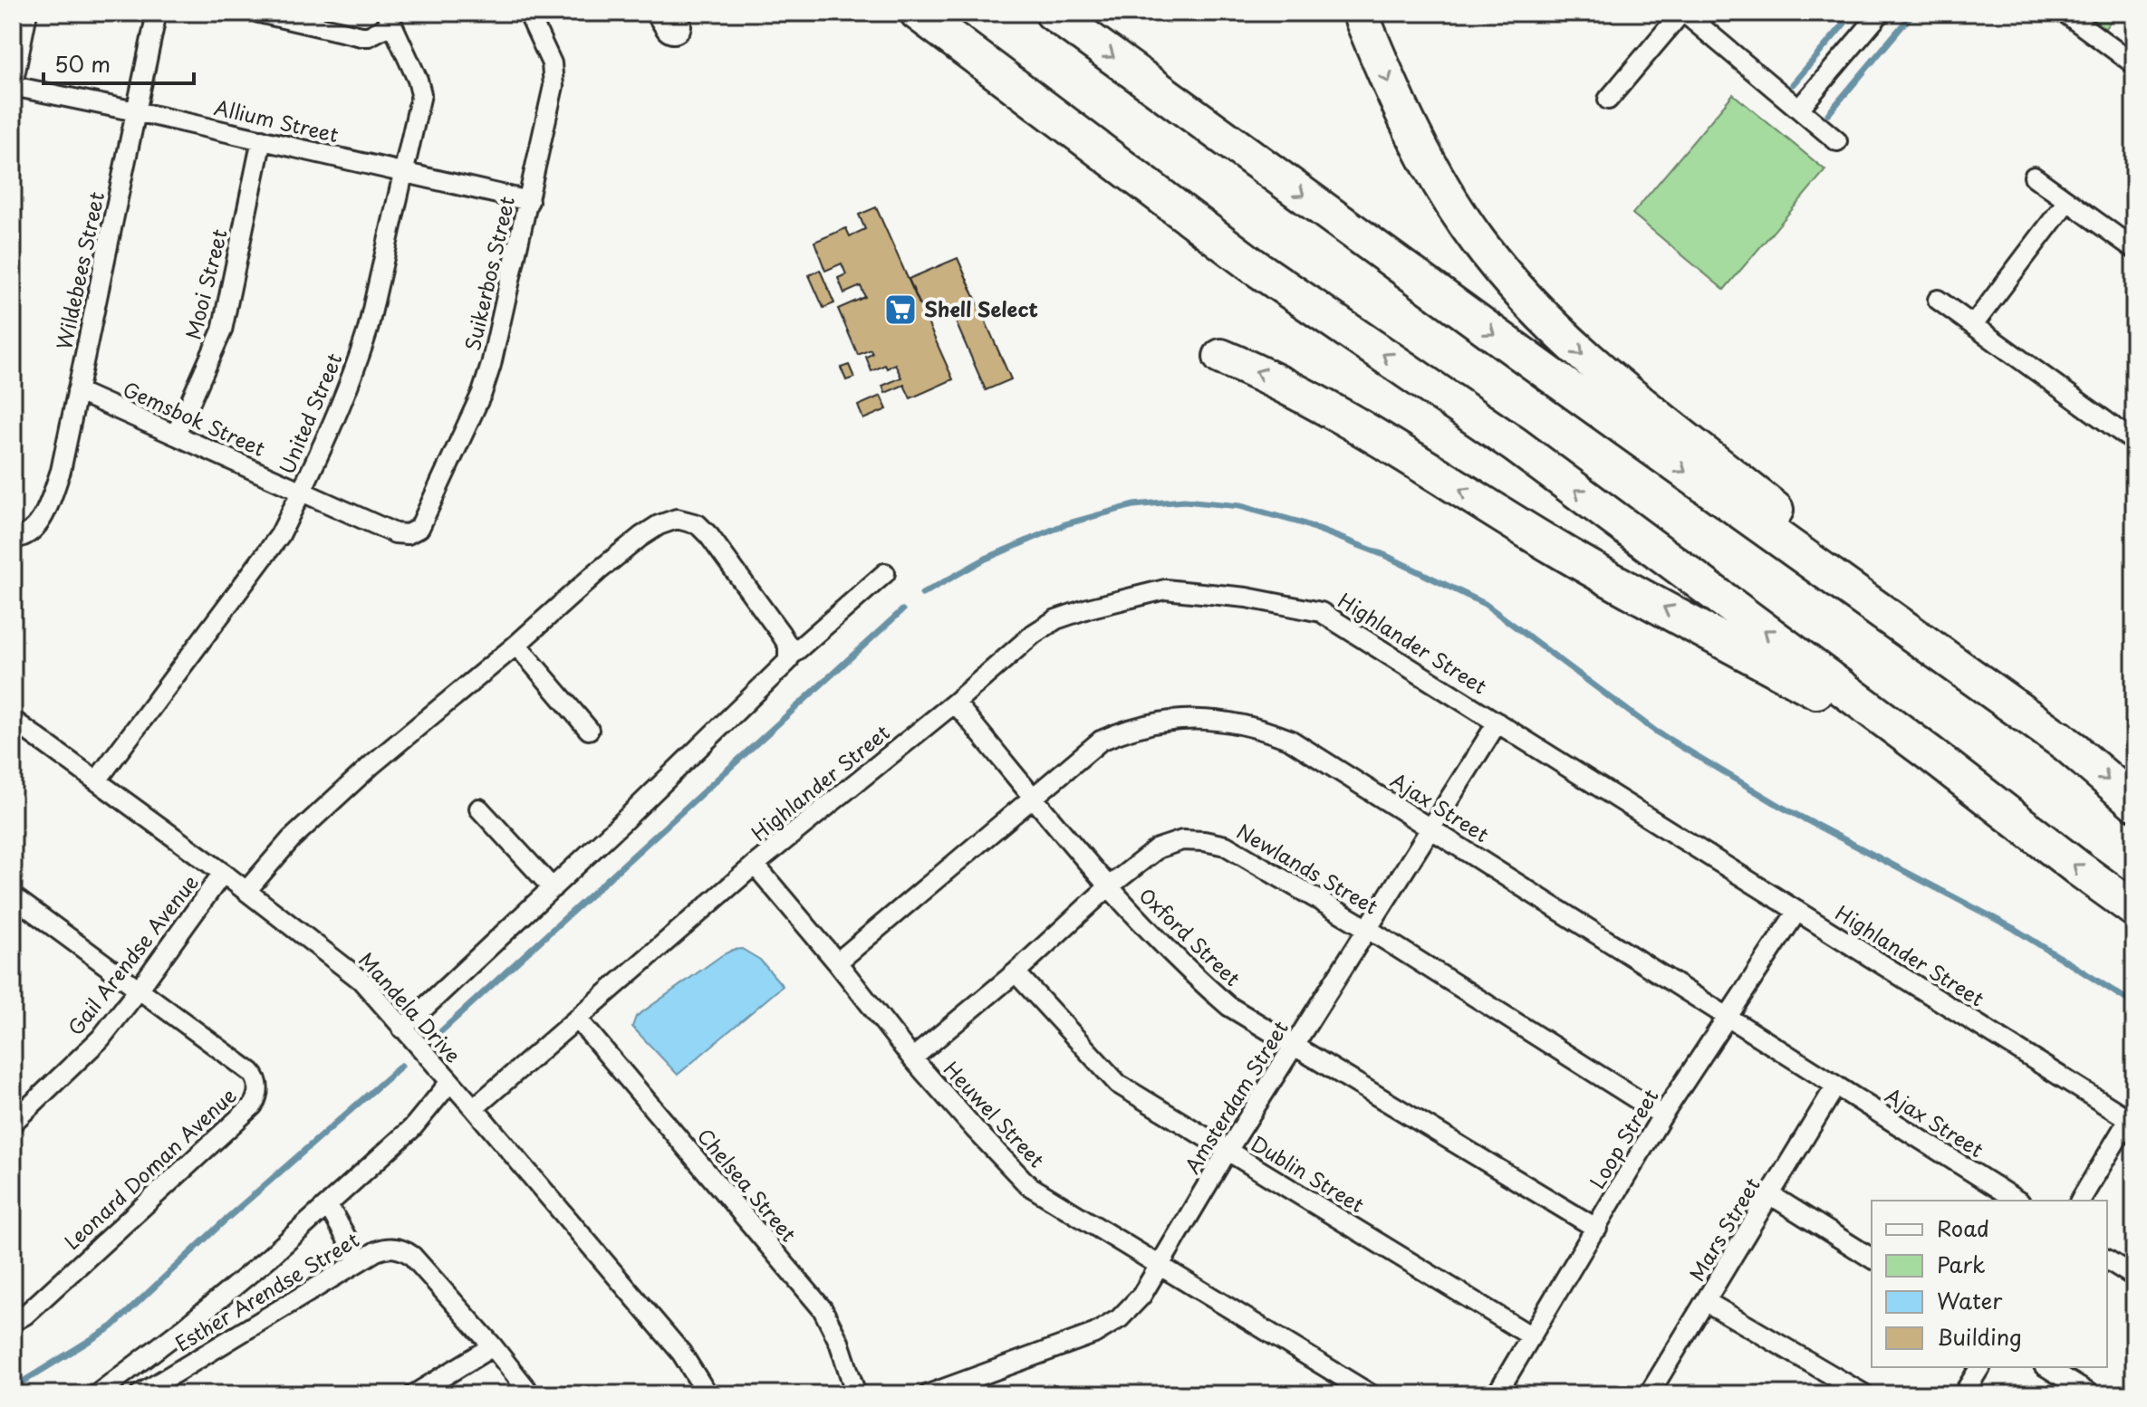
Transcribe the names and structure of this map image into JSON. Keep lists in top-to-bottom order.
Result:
{
  "streets": {
    "street": [
      "Allium Street",
      "Wildebees Street",
      "Suikerbos Street",
      "Mooi Street",
      "United Street",
      "Gemsbok Street",
      "Highlander Street",
      "Ajax Street",
      "Newlands Street",
      "Oxford Street",
      "Gail Arendse Avenue",
      "Mandela Drive",
      "Amsterdam Street",
      "Heuwel Street",
      "Loop Street",
      "Leonard Doman Avenue",
      "Dublin Street",
      "Chelsea Street",
      "Mars Street",
      "Esther Arendse Street"
    ]
  },
  "crossings": [
    ["Allium Street", "Wildebees Street"],
    ["Allium Street", "Suikerbos Street"],
    ["Allium Street", "Mooi Street"],
    ["Allium Street", "United Street"],
    ["Wildebees Street", "Gemsbok Street"],
    ["Suikerbos Street", "Gemsbok Street"],
    ["Mooi Street", "Gemsbok Street"],
    ["United Street", "Gemsbok Street"],
    ["United Street", "Mandela Drive"],
    ["Highlander Street", "Oxford Street"],
    ["Highlander Street", "Mandela Drive"],
    ["Highlander Street", "Amsterdam Street"],
    ["Highlander Street", "Heuwel Street"],
    ["Highlander Street", "Loop Street"],
    ["Highlander Street", "Chelsea Street"],
    ["Ajax Street", "Oxford Street"],
    ["Ajax Street", "Amsterdam Street"],
    ["Ajax Street", "Heuwel Street"],
    ["Ajax Street", "Loop Street"],
    ["Ajax Street", "Mars Street"],
    ["Newlands Street", "Oxford Street"],
    ["Newlands Street", "Amsterdam Street"],
    ["Newlands Street", "Heuwel Street"],
    ["Newlands Street", "Loop Street"],
    ["Newlands Street", "Dublin Street"],
    ["Oxford Street", "Amsterdam Street"],
    ["Oxford Street", "Loop Street"],
    ["Gail Arendse Avenue", "Mandela Drive"],
    ["Gail Arendse Avenue", "Leonard Doman Avenue"],
    ["Amsterdam Street", "Heuwel Street"],
    ["Amsterdam Street", "Dublin Street"],
    ["Loop Street", "Dublin Street"]
  ],
  "places": {
    "supermarket": ["Shell Select"]
  },
  "legend": [
    "Road",
    "Park",
    "Water",
    "Building"
  ],
  "scale_bar": "50 m"
}
